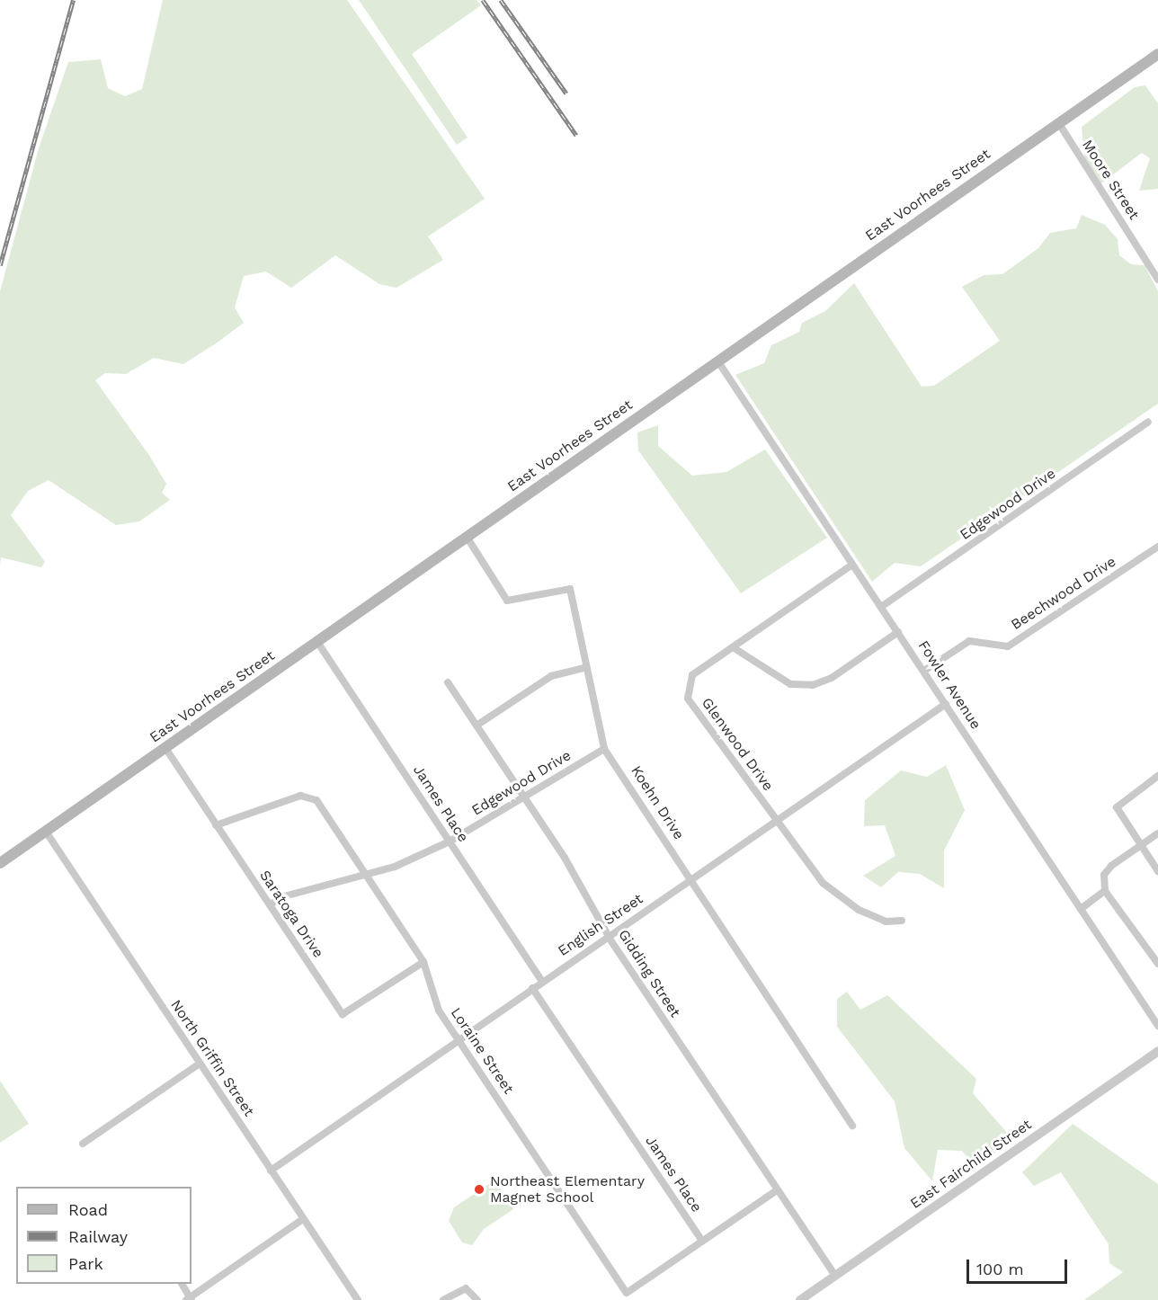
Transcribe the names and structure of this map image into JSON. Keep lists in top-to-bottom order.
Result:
{
  "streets": {
    "main road": ["East Voorhees Street"],
    "street": [
      "Moore Street",
      "Edgewood Drive",
      "Beechwood Drive",
      "Fowler Avenue",
      "Glenwood Drive",
      "Koehn Drive",
      "James Place",
      "Saratoga Drive",
      "English Street",
      "Gidding Street",
      "Loraine Street",
      "North Griffin Street",
      "East Fairchild Street"
    ]
  },
  "crossings": [
    ["Moore Street", "East Voorhees Street"],
    ["East Voorhees Street", "Fowler Avenue"],
    ["East Voorhees Street", "Koehn Drive"],
    ["East Voorhees Street", "James Place"],
    ["East Voorhees Street", "Saratoga Drive"],
    ["East Voorhees Street", "North Griffin Street"],
    ["Edgewood Drive", "Fowler Avenue"],
    ["Edgewood Drive", "Koehn Drive"],
    ["Edgewood Drive", "James Place"],
    ["Edgewood Drive", "Saratoga Drive"],
    ["Edgewood Drive", "Gidding Street"],
    ["Edgewood Drive", "Loraine Street"],
    ["Beechwood Drive", "Fowler Avenue"],
    ["Fowler Avenue", "Glenwood Drive"],
    ["Fowler Avenue", "English Street"],
    ["Glenwood Drive", "English Street"],
    ["Koehn Drive", "English Street"],
    ["James Place", "English Street"],
    ["James Place", "Loraine Street"],
    ["Saratoga Drive", "Loraine Street"],
    ["English Street", "Gidding Street"],
    ["English Street", "Loraine Street"],
    ["English Street", "North Griffin Street"],
    ["Gidding Street", "East Fairchild Street"]
  ],
  "places": ["Northeast Elementary Magnet School"],
  "legend": ["Road", "Railway", "Park"],
  "scale_bar": "100 m"
}
